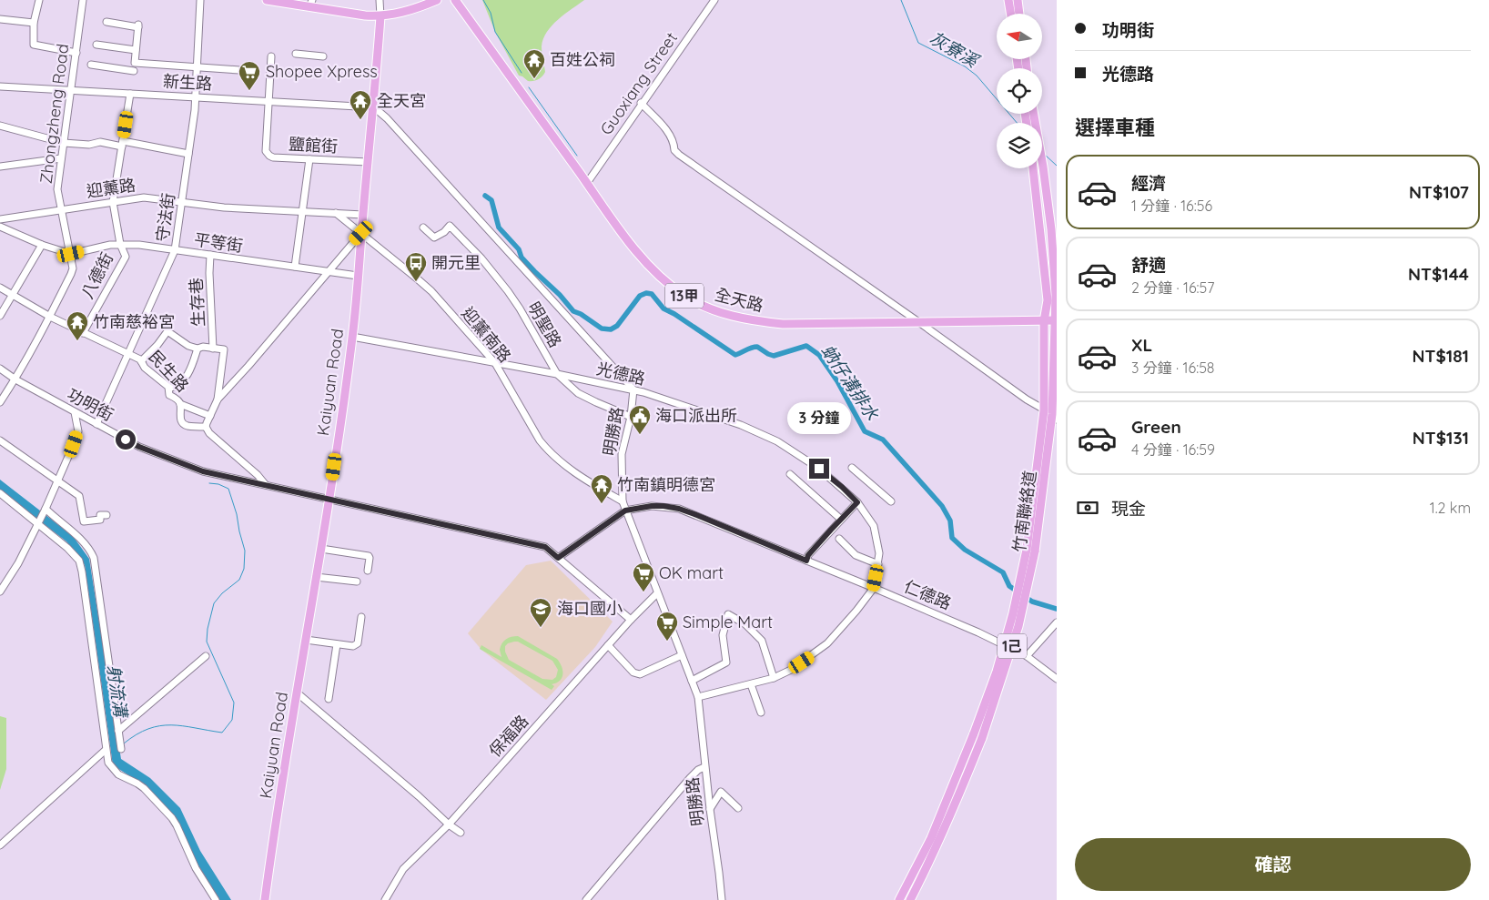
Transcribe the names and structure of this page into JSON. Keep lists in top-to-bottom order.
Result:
{
  "streets": {
    "main road": [
      "13甲",
      "全天路",
      "Kaiyuan Road",
      "竹南聯絡道",
      "1己"
    ],
    "street": [
      "新生路",
      "Guoxiang Street",
      "Zhongzheng Road",
      "鹽館街",
      "迎薰路",
      "守法街",
      "平等街",
      "八德街",
      "生存巷",
      "明聖路",
      "迎薰南路",
      "民生路",
      "光德路",
      "功明街",
      "明勝路",
      "仁德路",
      "保福路"
    ]
  },
  "crossings": [
    ["新生路", "Zhongzheng Road"],
    ["新生路", "鹽館街"],
    ["新生路", "守法街"],
    ["新生路", "八德街"],
    ["新生路", "Kaiyuan Road"],
    ["新生路", "明勝路"],
    ["Guoxiang Street", "全天路"],
    ["Zhongzheng Road", "迎薰路"],
    ["Zhongzheng Road", "平等街"],
    ["Zhongzheng Road", "民生路"],
    ["Zhongzheng Road", "功明街"],
    ["鹽館街", "Kaiyuan Road"],
    ["迎薰路", "守法街"],
    ["迎薰路", "八德街"],
    ["迎薰路", "迎薰南路"],
    ["迎薰路", "Kaiyuan Road"],
    ["守法街", "平等街"],
    ["守法街", "民生路"],
    ["守法街", "功明街"],
    ["平等街", "八德街"],
    ["平等街", "生存巷"],
    ["平等街", "Kaiyuan Road"],
    ["八德街", "民生路"],
    ["全天路", "竹南聯絡道"],
    ["明聖路", "光德路"],
    ["明聖路", "明勝路"],
    ["迎薰南路", "光德路"],
    ["迎薰南路", "Kaiyuan Road"],
    ["迎薰南路", "明勝路"],
    ["光德路", "Kaiyuan Road"],
    ["光德路", "明勝路"],
    ["光德路", "仁德路"],
    ["Kaiyuan Road", "功明街"],
    ["Kaiyuan Road", "明勝路"],
    ["功明街", "保福路"],
    ["明勝路", "仁德路"],
    ["明勝路", "保福路"]
  ],
  "water": ["灰寮溪", "蚋仔溝排水", "射流溝"],
  "places": {
    "temple": [
      "百姓公祠",
      "全天宮",
      "竹南慈裕宮",
      "竹南鎮明德宮"
    ],
    "supermarket": ["Shopee Xpress", "OK mart", "Simple Mart"],
    "bus stop": ["開元里"],
    "public building": ["海口派出所"],
    "school or university": ["海口國小"]
  },
  "north": "left",
  "page": {
    "banner": ["功明街", "光德路"],
    "heading": "選擇車種",
    "list": [
      {
        "name": "經濟",
        "note": "1 分鐘 · 16:56",
        "value": "NT$107"
      },
      {
        "name": "舒適",
        "note": "2 分鐘 · 16:57",
        "value": "NT$144"
      },
      {
        "name": "XL",
        "note": "3 分鐘 · 16:58",
        "value": "NT$181"
      },
      {
        "name": "Green",
        "note": "4 分鐘 · 16:59",
        "value": "NT$131"
      }
    ],
    "bubble": "3 分鐘",
    "pay": ["現金", "1.2 km"],
    "buttons": "確認"
  }
}
